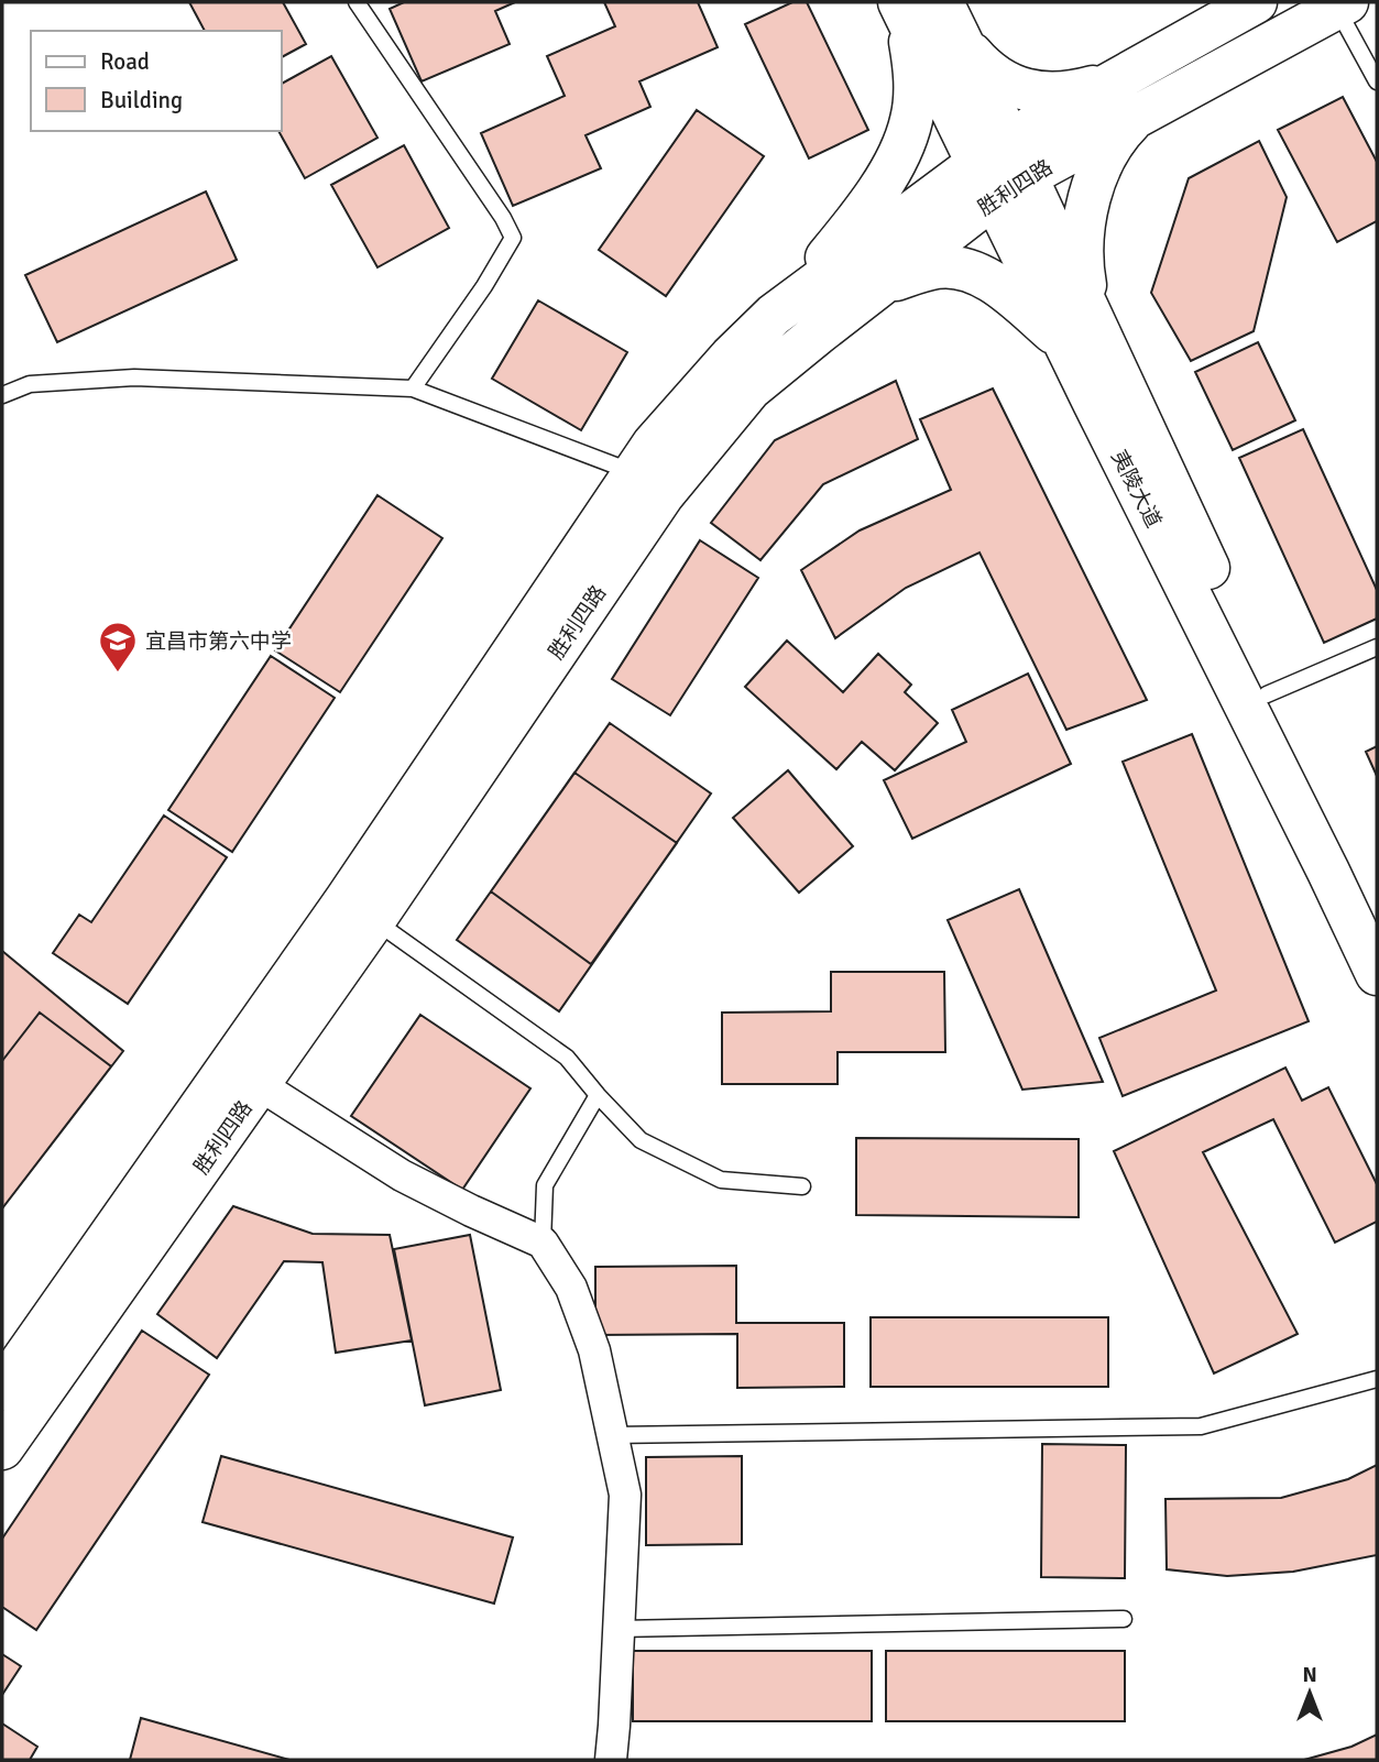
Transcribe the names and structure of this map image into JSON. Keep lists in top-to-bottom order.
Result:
{
  "streets": {
    "main road": ["胜利四路", "夷陵大道"]
  },
  "crossings": [
    ["胜利四路", "夷陵大道"]
  ],
  "places": {
    "school or university": ["宜昌市第六中学"]
  },
  "legend": ["Road", "Building"],
  "north": "top"
}
